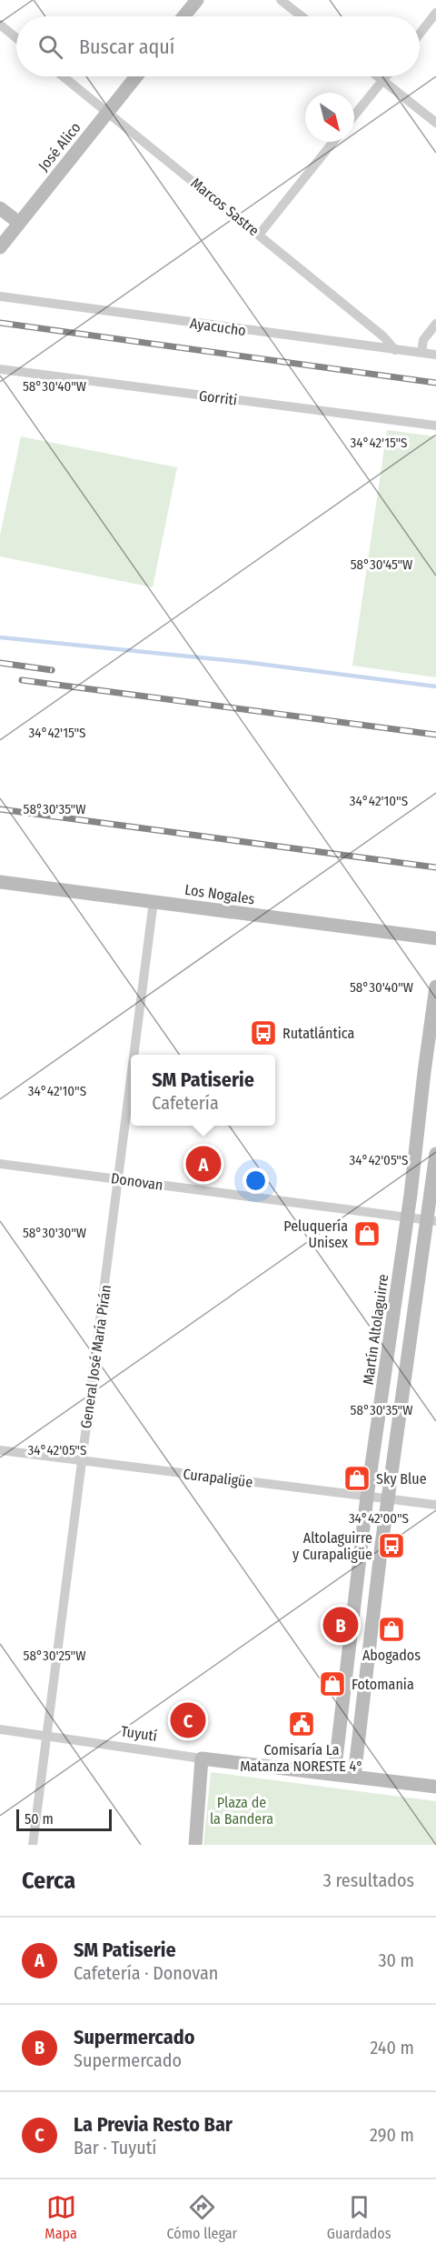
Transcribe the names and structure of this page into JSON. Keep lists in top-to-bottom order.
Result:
{
  "streets": {
    "street": [
      "José Alico",
      "Marcos Sastre",
      "Ayacucho",
      "Gorriti",
      "Los Nogales",
      "Donovan",
      "Martín Altolaguirre",
      "General José María Pirán",
      "Curapaligüe",
      "Tuyutí"
    ]
  },
  "crossings": [
    ["José Alico", "Marcos Sastre"],
    ["Marcos Sastre", "Ayacucho"],
    ["Los Nogales", "General José María Pirán"],
    ["Donovan", "Martín Altolaguirre"],
    ["Donovan", "General José María Pirán"],
    ["Martín Altolaguirre", "Curapaligüe"],
    ["Martín Altolaguirre", "Tuyutí"],
    ["General José María Pirán", "Curapaligüe"],
    ["General José María Pirán", "Tuyutí"]
  ],
  "parks": ["Plaza de la Bandera"],
  "places": {
    "bus stop": ["Rutatlántica", "Altolaguirre y Curapaligüe"],
    "shop": [
      "Peluquería Unisex",
      "Sky Blue",
      "Abogados",
      "Fotomania"
    ],
    "public building": ["Comisaría La Matanza NORESTE 4°"]
  },
  "scale_bar": "50 m",
  "north": "bottom right",
  "page": {
    "search": "Buscar aquí",
    "popup": ["SM Patiserie", "Cafetería"],
    "pins": ["A", "B", "C"],
    "scale": "50 m",
    "heading": ["Cerca", "3 resultados"],
    "list": [
      {
        "mark": "A",
        "name": "SM Patiserie",
        "note": "Cafetería · Donovan",
        "value": "30 m"
      },
      {
        "mark": "B",
        "name": "Supermercado",
        "note": "Supermercado",
        "value": "240 m"
      },
      {
        "mark": "C",
        "name": "La Previa Resto Bar",
        "note": "Bar · Tuyutí",
        "value": "290 m"
      }
    ],
    "nav": ["Mapa", "Cómo llegar", "Guardados"]
  },
  "coordinates": [
    "58°30'40\"W",
    "34°42'15\"S",
    "58°30'45\"W",
    "34°42'10\"S",
    "58°30'35\"W",
    "34°42'05\"S",
    "58°30'30\"W",
    "34°42'00\"S",
    "58°30'25\"W"
  ]
}
